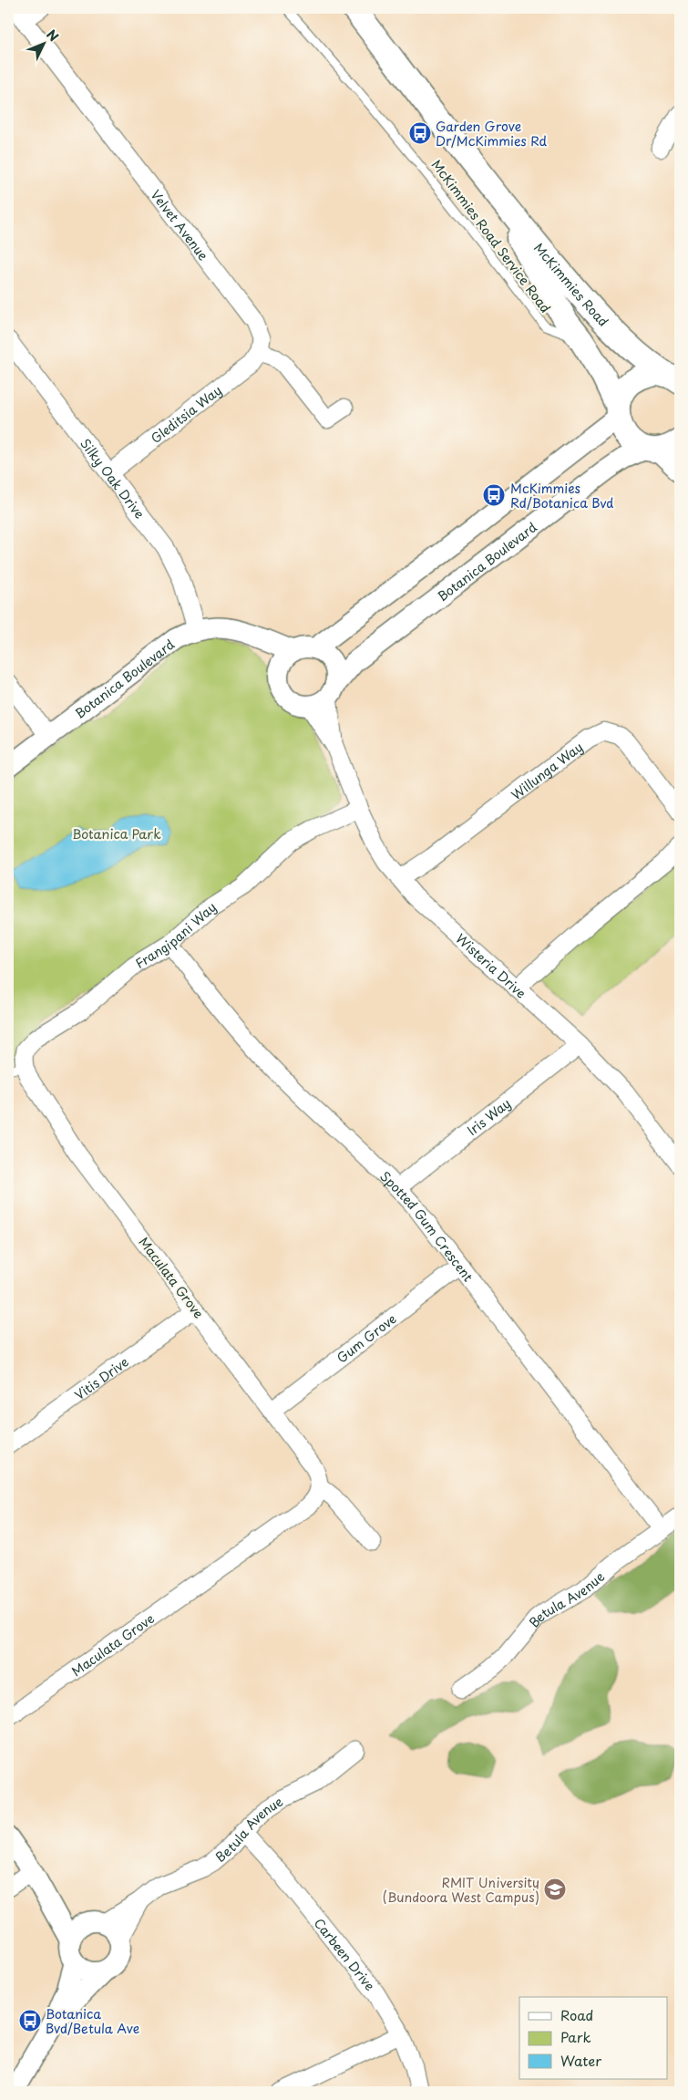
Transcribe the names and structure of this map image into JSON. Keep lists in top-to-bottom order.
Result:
{
  "streets": {
    "main road": ["McKimmies Road"],
    "street": [
      "Velvet Avenue",
      "Gleditsia Way",
      "Silky Oak Drive",
      "Botanica Boulevard",
      "Willunga Way",
      "Frangipani Way",
      "Wisteria Drive",
      "Iris Way",
      "Spotted Gum Crescent",
      "Maculata Grove",
      "Gum Grove",
      "Vitis Drive",
      "Betula Avenue",
      "Carbeen Drive"
    ],
    "lane": ["McKimmies Road Service Road"]
  },
  "crossings": [
    ["Velvet Avenue", "Gleditsia Way"],
    ["McKimmies Road Service Road", "McKimmies Road"],
    ["McKimmies Road", "Botanica Boulevard"],
    ["Gleditsia Way", "Silky Oak Drive"],
    ["Silky Oak Drive", "Botanica Boulevard"],
    ["Botanica Boulevard", "Wisteria Drive"],
    ["Willunga Way", "Wisteria Drive"],
    ["Frangipani Way", "Wisteria Drive"],
    ["Frangipani Way", "Spotted Gum Crescent"],
    ["Frangipani Way", "Maculata Grove"],
    ["Wisteria Drive", "Iris Way"],
    ["Iris Way", "Spotted Gum Crescent"],
    ["Spotted Gum Crescent", "Gum Grove"],
    ["Spotted Gum Crescent", "Betula Avenue"],
    ["Maculata Grove", "Gum Grove"],
    ["Maculata Grove", "Vitis Drive"],
    ["Betula Avenue", "Carbeen Drive"]
  ],
  "parks": ["Botanica Park"],
  "places": {
    "bus stop": ["Garden Grove Dr/McKimmies Rd", "McKimmies Rd/Botanica Bvd", "Botanica Bvd/Betula Ave"],
    "school or university": ["RMIT University (Bundoora West Campus)"]
  },
  "legend": ["Road", "Park", "Water"],
  "north": "top right"
}
